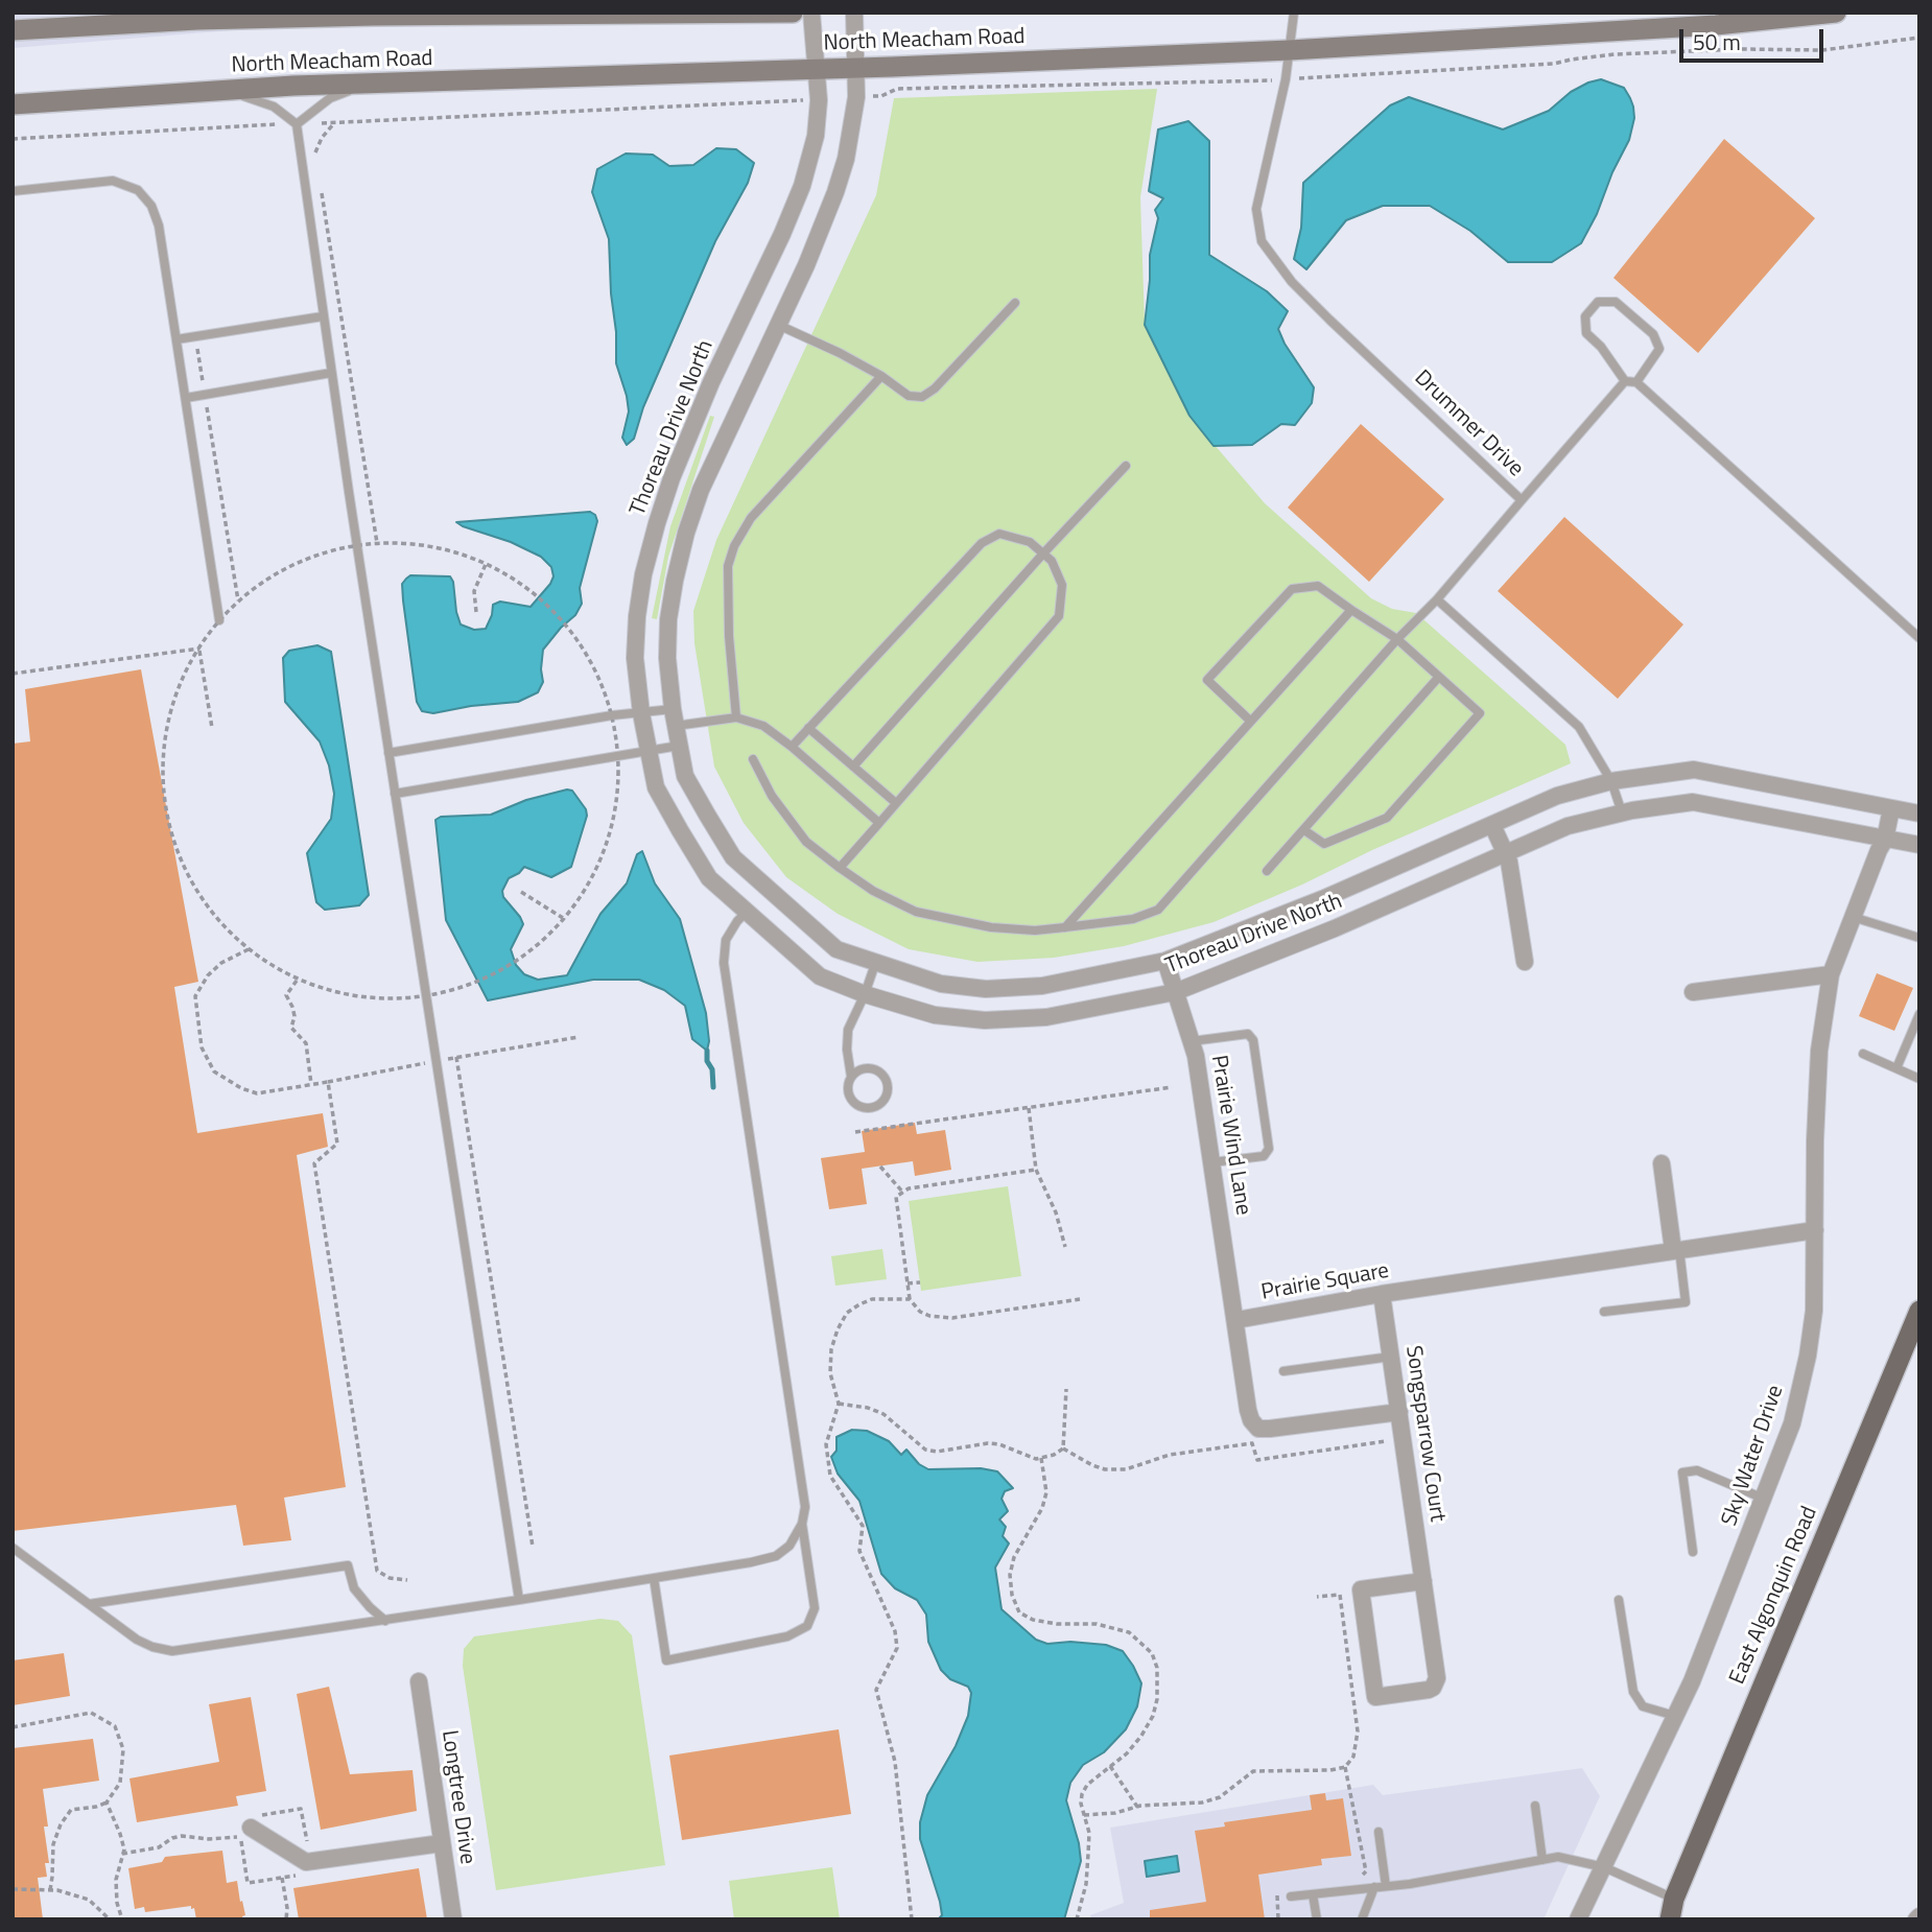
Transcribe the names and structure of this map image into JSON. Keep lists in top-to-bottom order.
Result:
{
  "streets": {
    "main road": ["North Meacham Road", "East Algonquin Road"],
    "street": [
      "Thoreau Drive North",
      "Prairie Wind Lane",
      "Prairie Square",
      "Songsparrow Court",
      "Sky Water Drive",
      "Longtree Drive"
    ],
    "lane": ["Drummer Drive"]
  },
  "crossings": [
    ["North Meacham Road", "Drummer Drive"],
    ["North Meacham Road", "Thoreau Drive North"],
    ["Thoreau Drive North", "Prairie Wind Lane"],
    ["Thoreau Drive North", "Sky Water Drive"],
    ["Prairie Wind Lane", "Prairie Square"],
    ["Prairie Square", "Songsparrow Court"]
  ],
  "scale_bar": "50 m"
}
